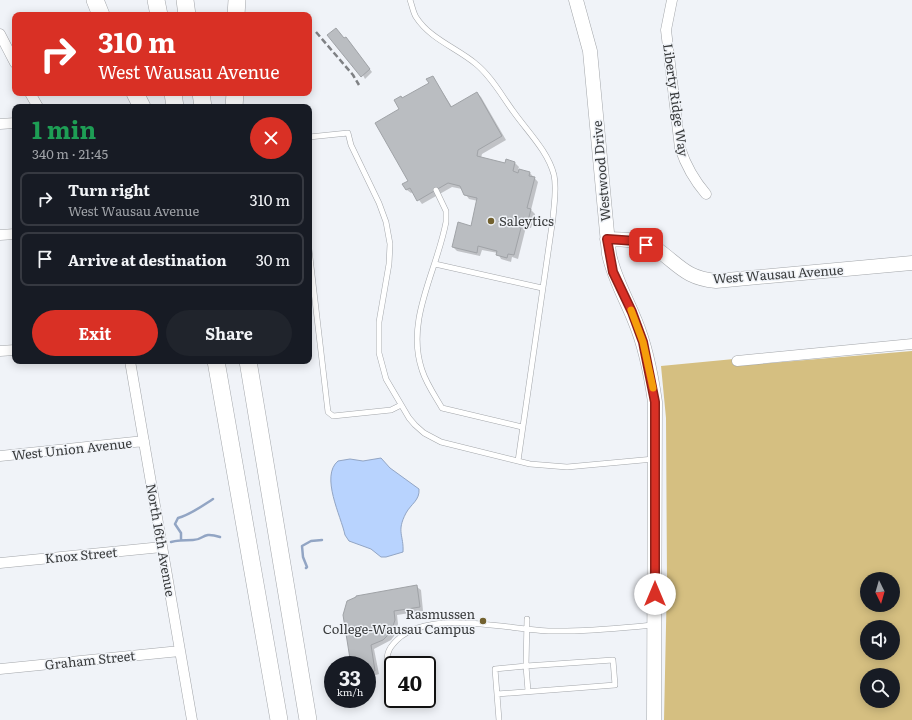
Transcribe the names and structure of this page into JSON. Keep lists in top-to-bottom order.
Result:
{
  "streets": {
    "street": [
      "Liberty Ridge Way",
      "Westwood Drive",
      "West Wausau Avenue",
      "West Union Avenue",
      "North 16th Avenue",
      "Knox Street",
      "Graham Street"
    ]
  },
  "crossings": [
    ["Westwood Drive", "West Wausau Avenue"],
    ["West Union Avenue", "North 16th Avenue"],
    ["North 16th Avenue", "Knox Street"],
    ["North 16th Avenue", "Graham Street"]
  ],
  "places": ["Saleytics", "Rasmussen College-Wausau Campus"],
  "north": "bottom",
  "page": {
    "turn": ["310 m", "West Wausau Avenue"],
    "heading": ["1 min", "340 m · 21:45"],
    "list": [
      {
        "name": "Turn right",
        "note": "West Wausau Avenue",
        "value": "310 m"
      },
      {
        "name": "Arrive at destination",
        "value": "30 m"
      }
    ],
    "buttons": ["Exit", "Share"],
    "speed": "33 km/h",
    "limit": "40"
  }
}
